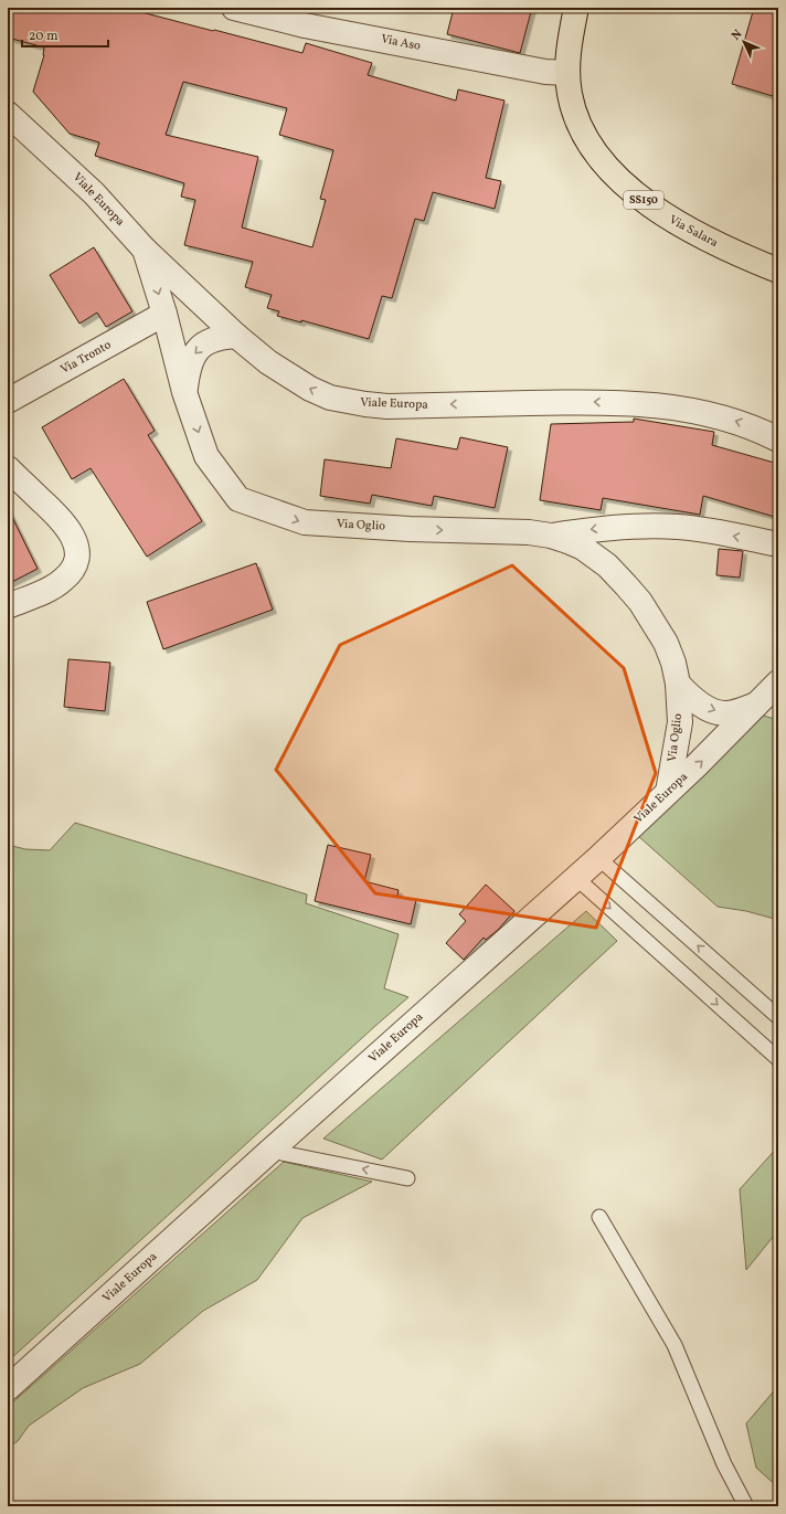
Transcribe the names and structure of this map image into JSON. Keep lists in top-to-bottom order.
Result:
{
  "streets": {
    "main road": ["SS150", "Via Salara"],
    "street": [
      "Via Aso",
      "Viale Europa",
      "Via Tronto",
      "Via Oglio"
    ]
  },
  "crossings": [
    ["Via Aso", "Via Salara"],
    ["Viale Europa", "Via Oglio"],
    ["Via Tronto", "Via Oglio"]
  ],
  "one_way": ["Via Oglio"],
  "scale_bar": "20 m",
  "north": "top left"
}
